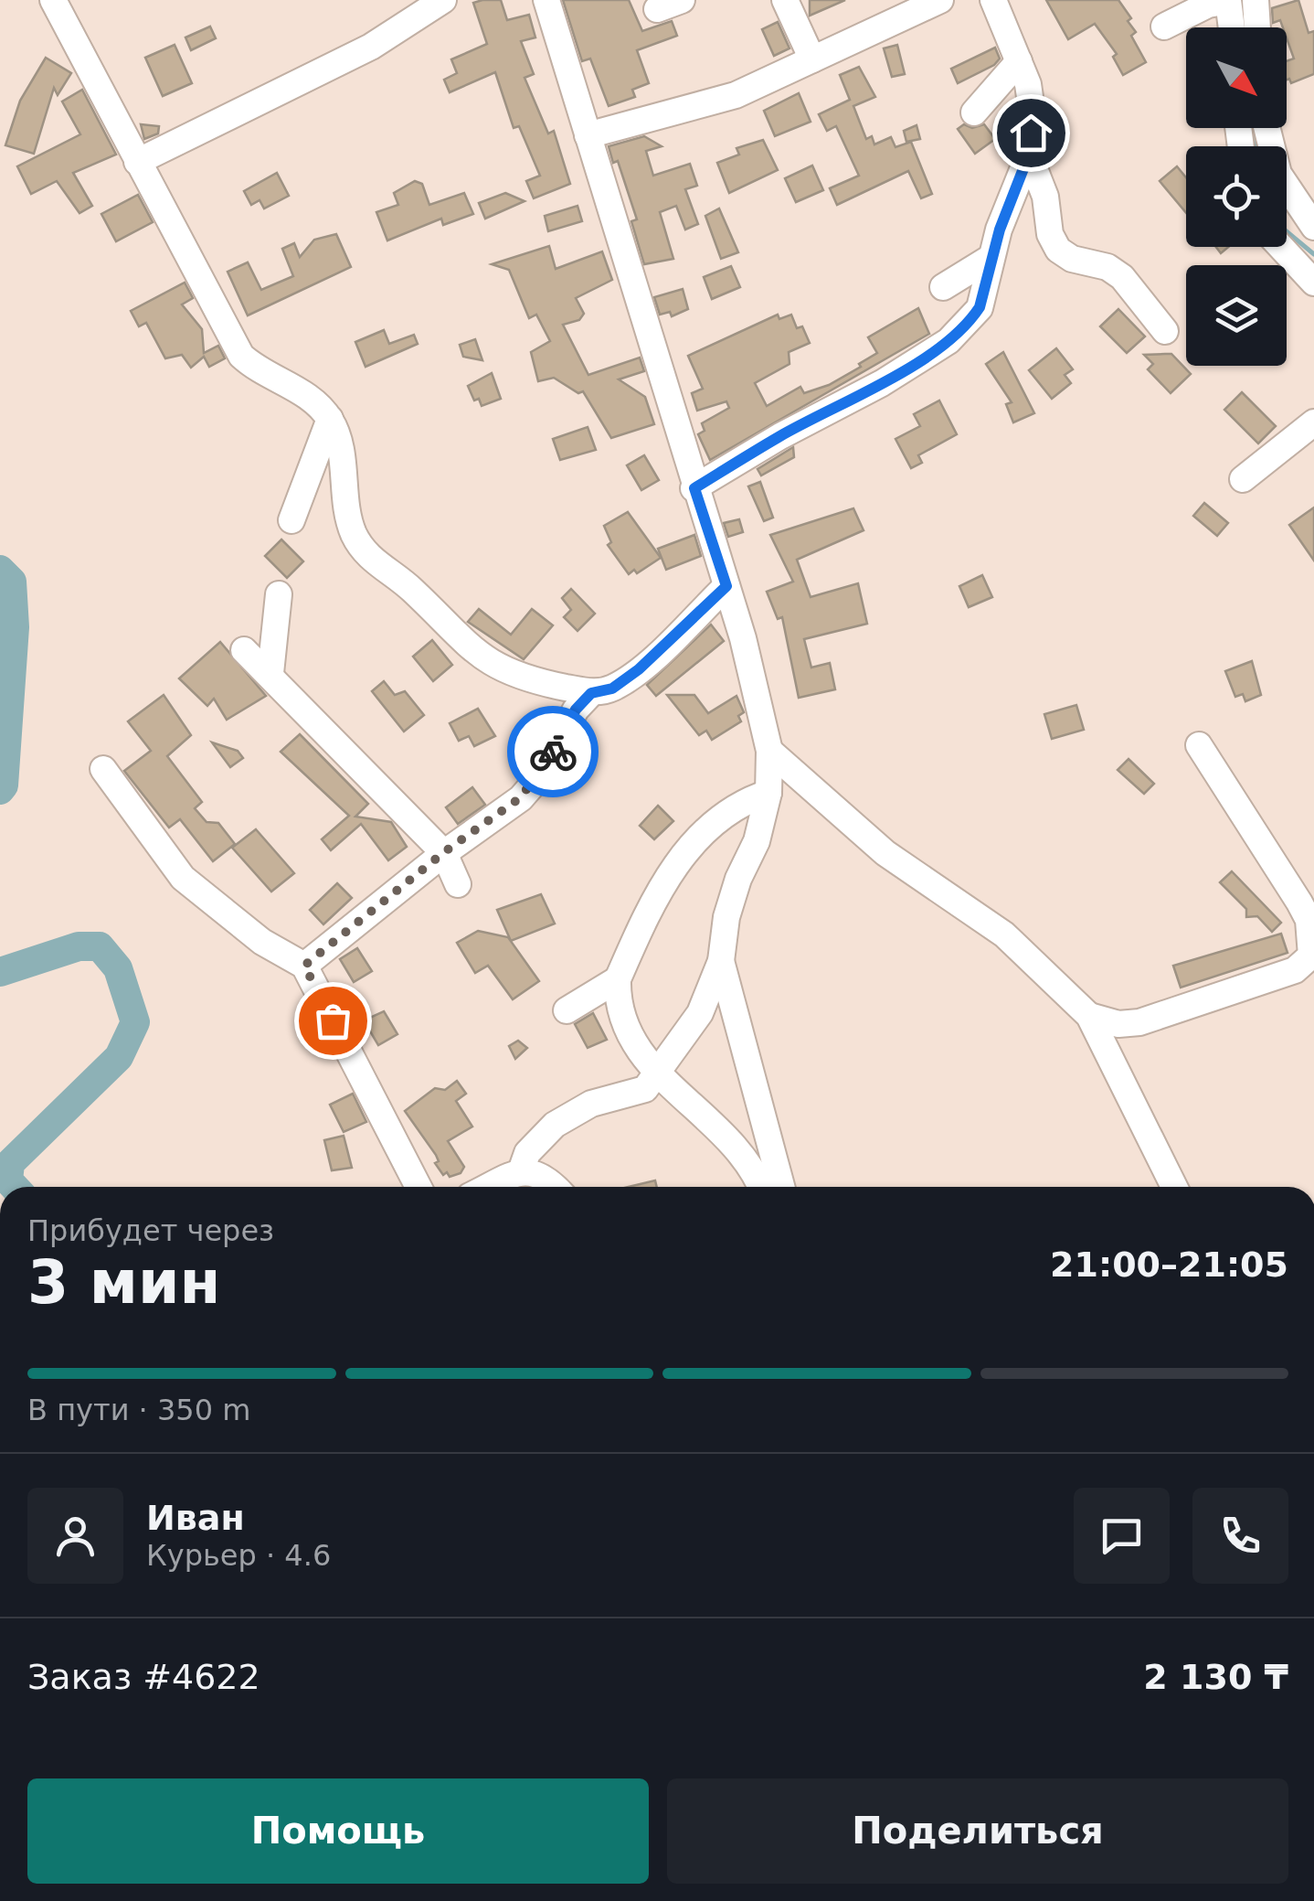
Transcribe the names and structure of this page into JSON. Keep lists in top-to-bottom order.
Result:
{
  "north": "bottom right",
  "page": {
    "heading": ["3 мин", "Прибудет через", "21:00–21:05"],
    "panel": [
      "Иван",
      "Курьер · 4.6",
      "Заказ #4622",
      "2 130 ₸"
    ],
    "bar": "В пути · 350 m",
    "buttons": ["Помощь", "Поделиться"]
  }
}
